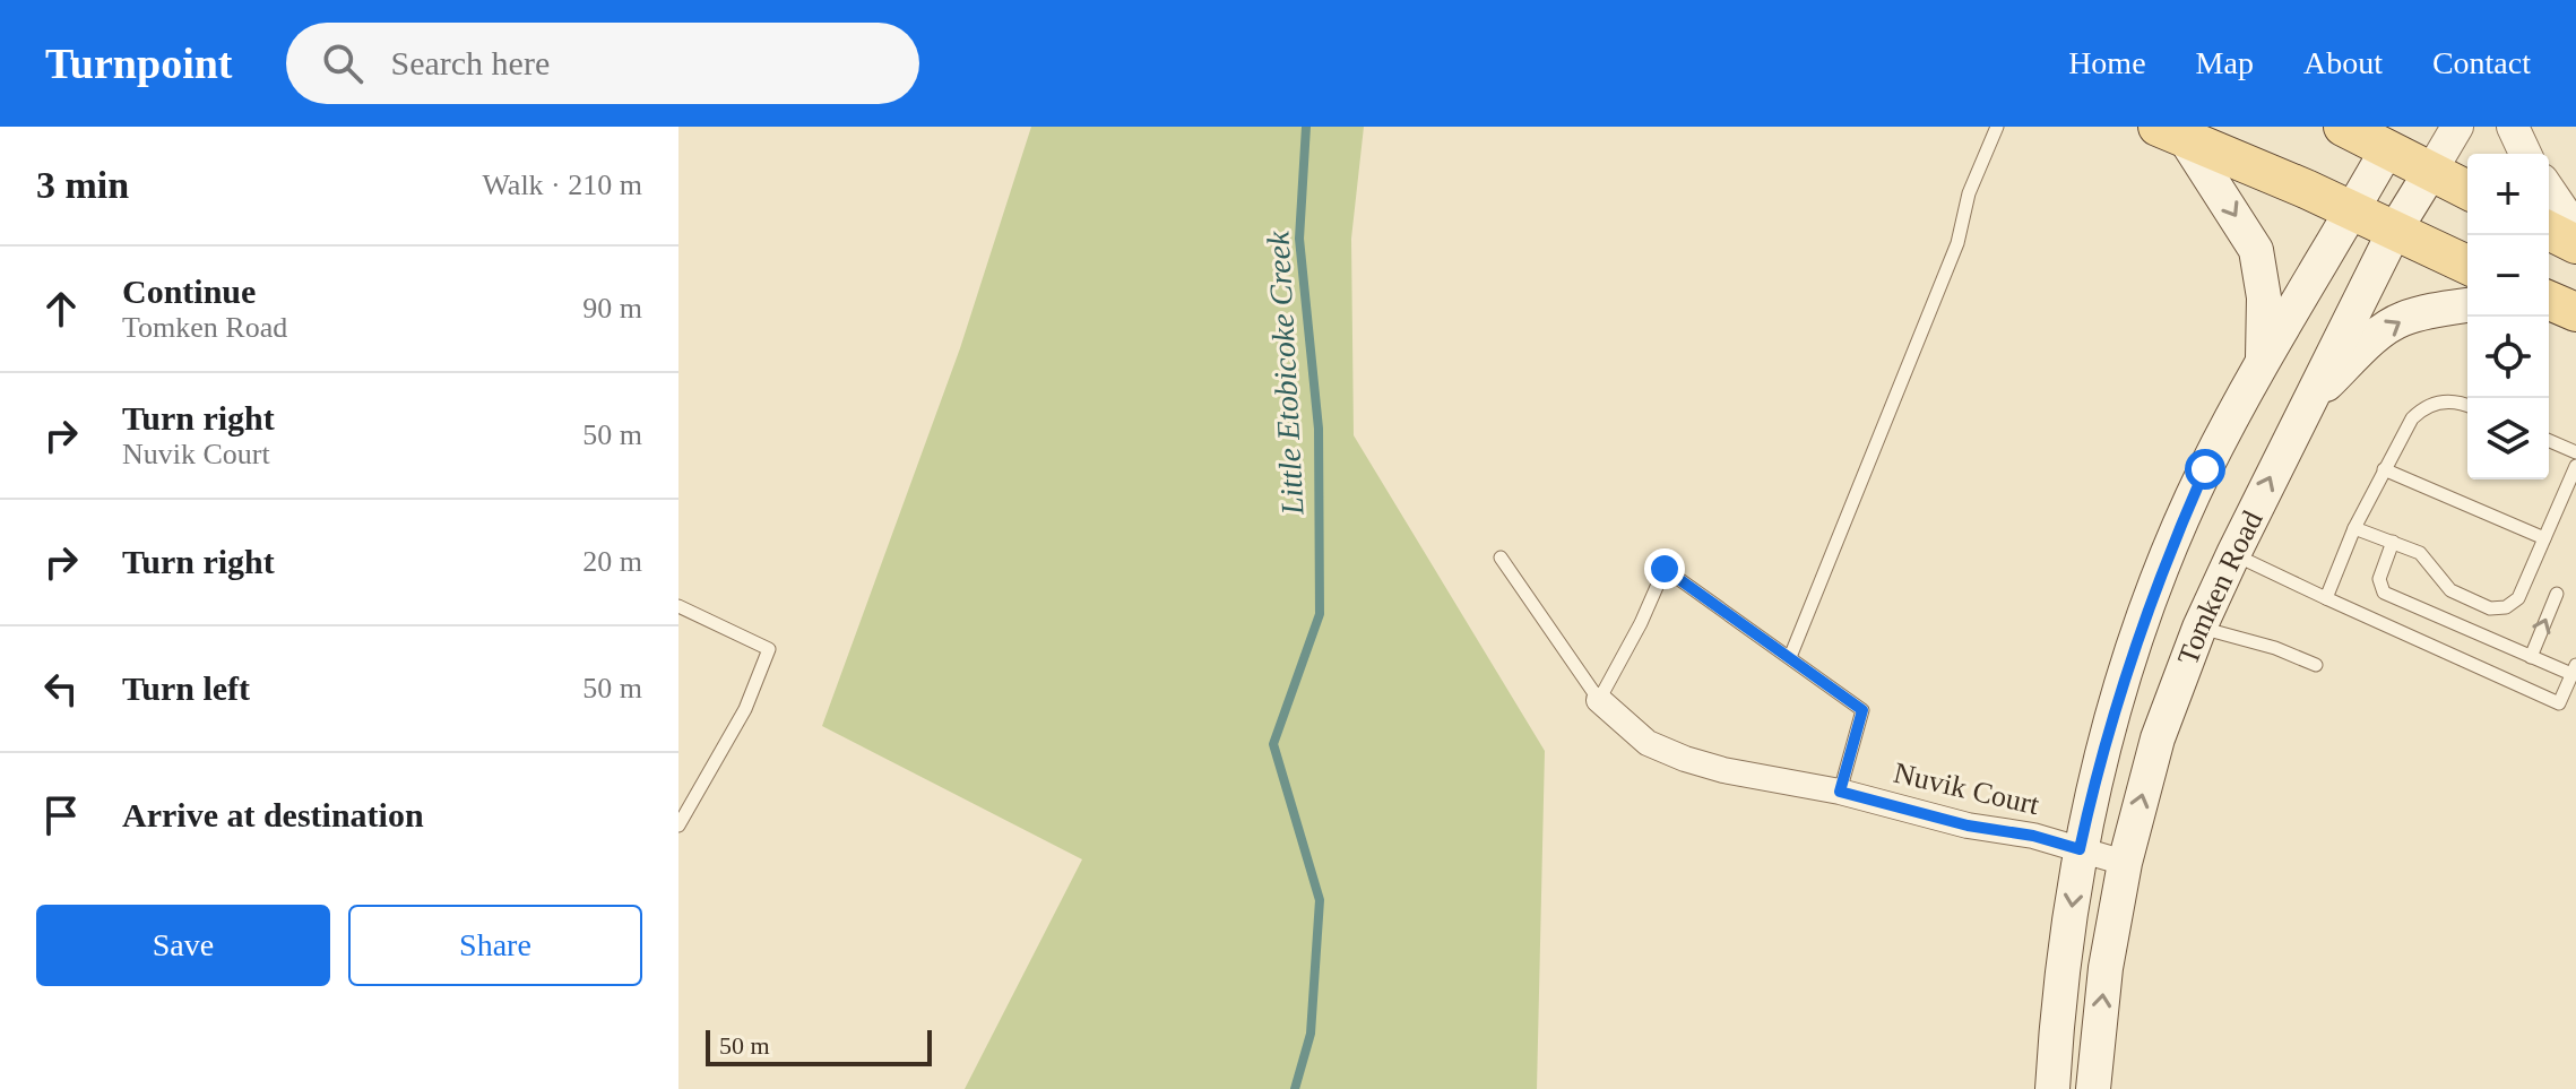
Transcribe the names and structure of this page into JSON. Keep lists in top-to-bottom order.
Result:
{
  "streets": {
    "main road": ["Tomken Road"],
    "street": ["Nuvik Court"]
  },
  "crossings": [
    ["Tomken Road", "Nuvik Court"]
  ],
  "water": ["Little Etobicoke Creek"],
  "scale_bar": "50 m",
  "page": {
    "header": "Turnpoint",
    "search": "Search here",
    "nav": [
      "Home",
      "Map",
      "About",
      "Contact"
    ],
    "heading": ["3 min", "Walk · 210 m"],
    "map_buttons": ["+", "−"],
    "list": [
      ["Continue", "Tomken Road", "90 m"],
      ["Turn right", "Nuvik Court", "50 m"],
      ["Turn right", "20 m"],
      ["Turn left", "50 m"],
      "Arrive at destination"
    ],
    "buttons": ["Save", "Share"],
    "scale": "50 m"
  }
}
